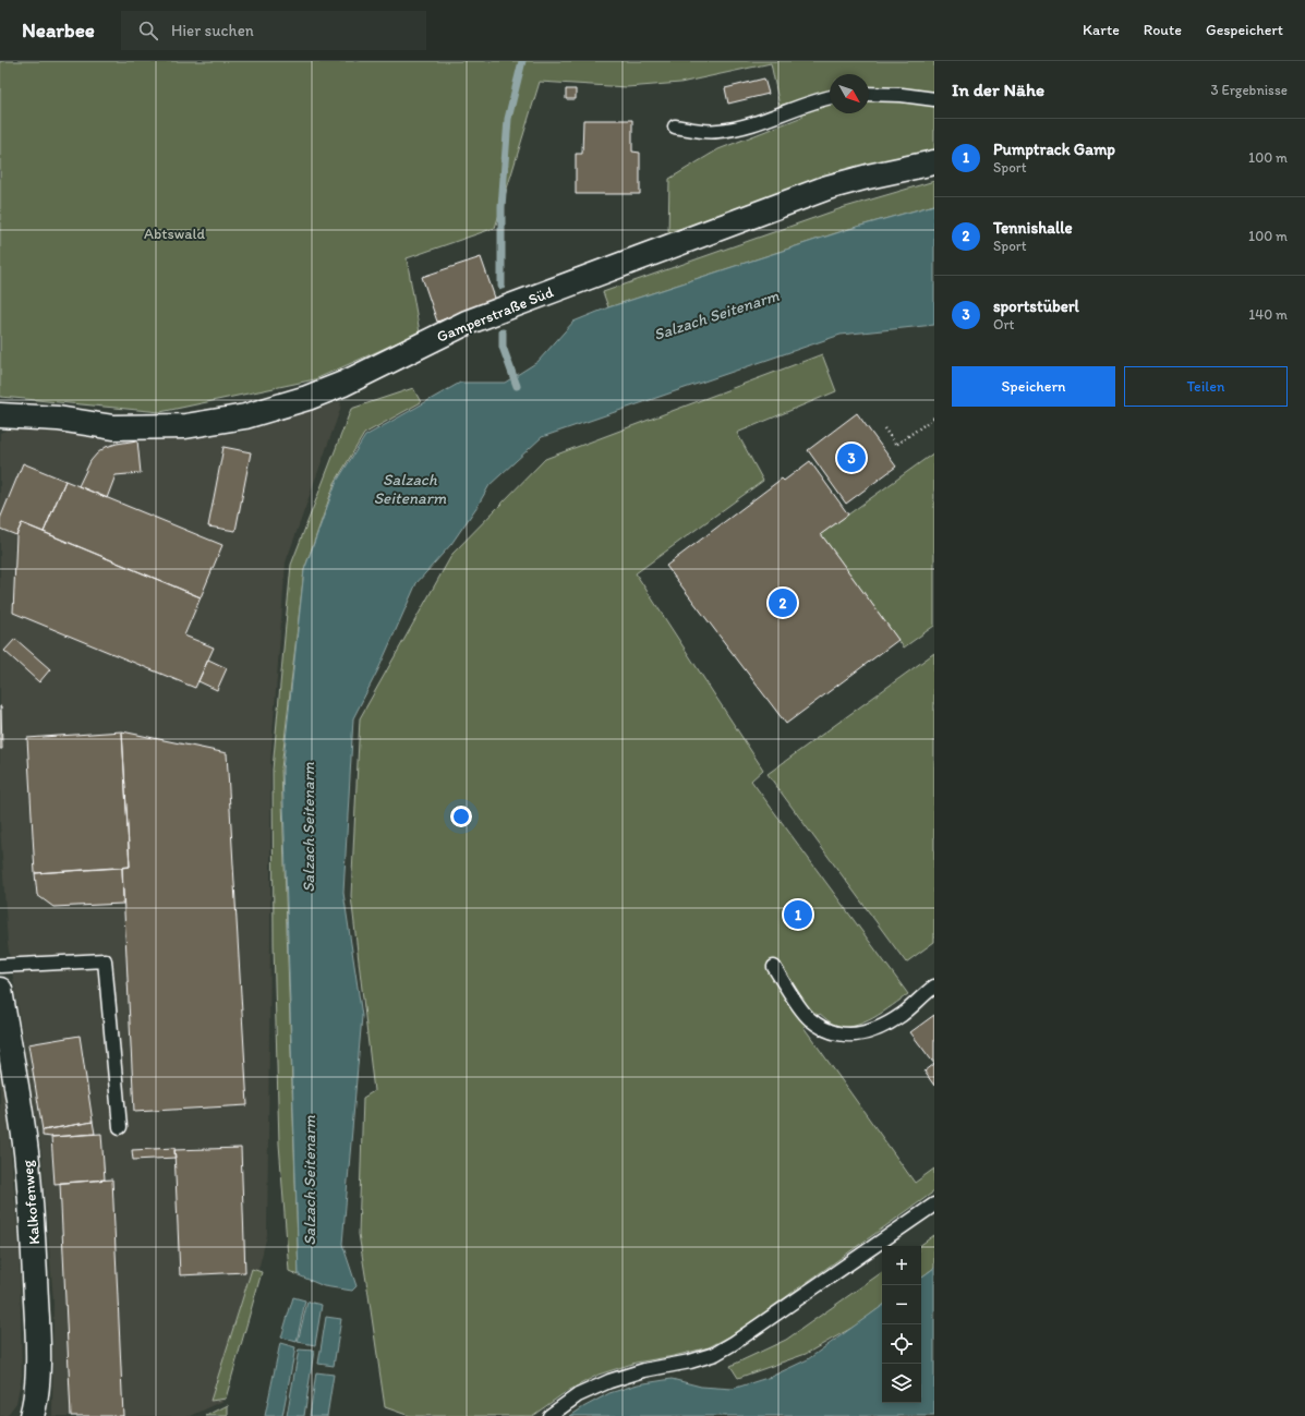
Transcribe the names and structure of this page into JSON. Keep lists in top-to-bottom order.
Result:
{
  "streets": {
    "street": ["Gamperstraße Süd", "Kalkofenweg"]
  },
  "water": ["Salzach Seitenarm"],
  "parks": ["Abtswald"],
  "north": "bottom right",
  "page": {
    "header": "Nearbee",
    "search": "Hier suchen",
    "nav": ["Karte", "Route", "Gespeichert"],
    "heading": ["In der Nähe", "3 Ergebnisse"],
    "list": [
      {
        "mark": "1",
        "name": "Pumptrack Gamp",
        "note": "Sport",
        "value": "100 m"
      },
      {
        "mark": "2",
        "name": "Tennishalle",
        "note": "Sport",
        "value": "100 m"
      },
      {
        "mark": "3",
        "name": "sportstüberl",
        "note": "Ort",
        "value": "140 m"
      }
    ],
    "buttons": ["Speichern", "Teilen"],
    "pins": ["3", "2", "1"],
    "map_buttons": ["+", "−"]
  }
}
